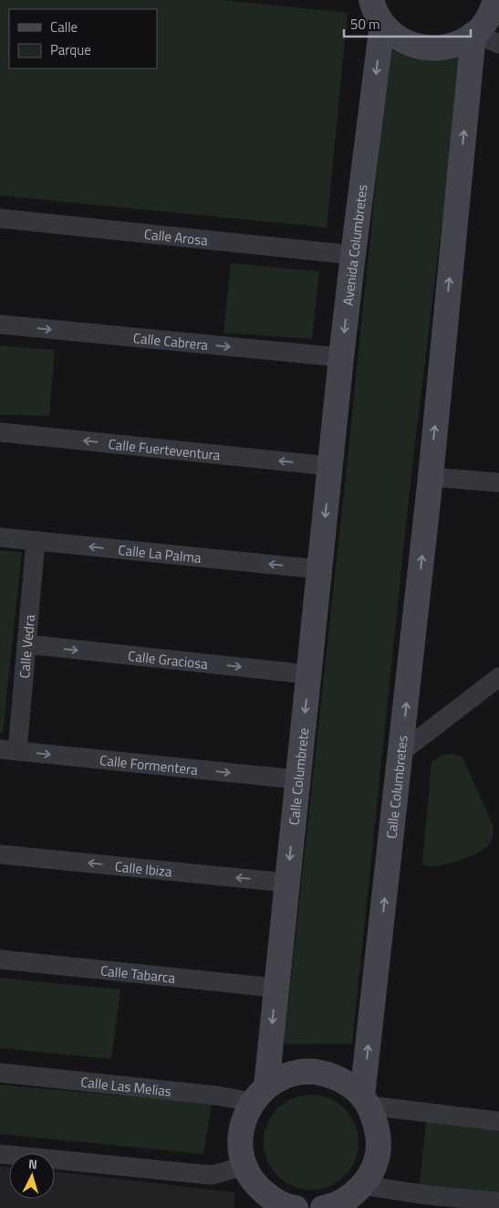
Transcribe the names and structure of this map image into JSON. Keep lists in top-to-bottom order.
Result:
{
  "streets": {
    "street": [
      "Calle Arosa",
      "Avenida Columbretes",
      "Calle Cabrera",
      "Calle Fuerteventura",
      "Calle La Palma",
      "Calle Vedra",
      "Calle Graciosa",
      "Calle Formentera",
      "Calle Columbrete",
      "Calle Columbretes",
      "Calle Ibiza",
      "Calle Tabarca",
      "Calle Las Melias"
    ]
  },
  "crossings": [
    ["Calle Arosa", "Avenida Columbretes"],
    ["Avenida Columbretes", "Calle Cabrera"],
    ["Avenida Columbretes", "Calle Fuerteventura"],
    ["Avenida Columbretes", "Calle Columbrete"],
    ["Calle Fuerteventura", "Calle Columbrete"],
    ["Calle La Palma", "Calle Vedra"],
    ["Calle La Palma", "Calle Columbrete"],
    ["Calle Vedra", "Calle Graciosa"],
    ["Calle Vedra", "Calle Formentera"],
    ["Calle Graciosa", "Calle Columbrete"],
    ["Calle Formentera", "Calle Columbrete"],
    ["Calle Columbrete", "Calle Ibiza"],
    ["Calle Columbrete", "Calle Tabarca"],
    ["Calle Columbrete", "Calle Las Melias"]
  ],
  "one_way": [
    "Calle Cabrera",
    "Calle Fuerteventura",
    "Calle La Palma",
    "Calle Graciosa",
    "Calle Formentera",
    "Calle Columbrete",
    "Calle Columbretes",
    "Calle Ibiza"
  ],
  "legend": ["Calle", "Parque"],
  "scale_bar": "50 m",
  "north": "top"
}
